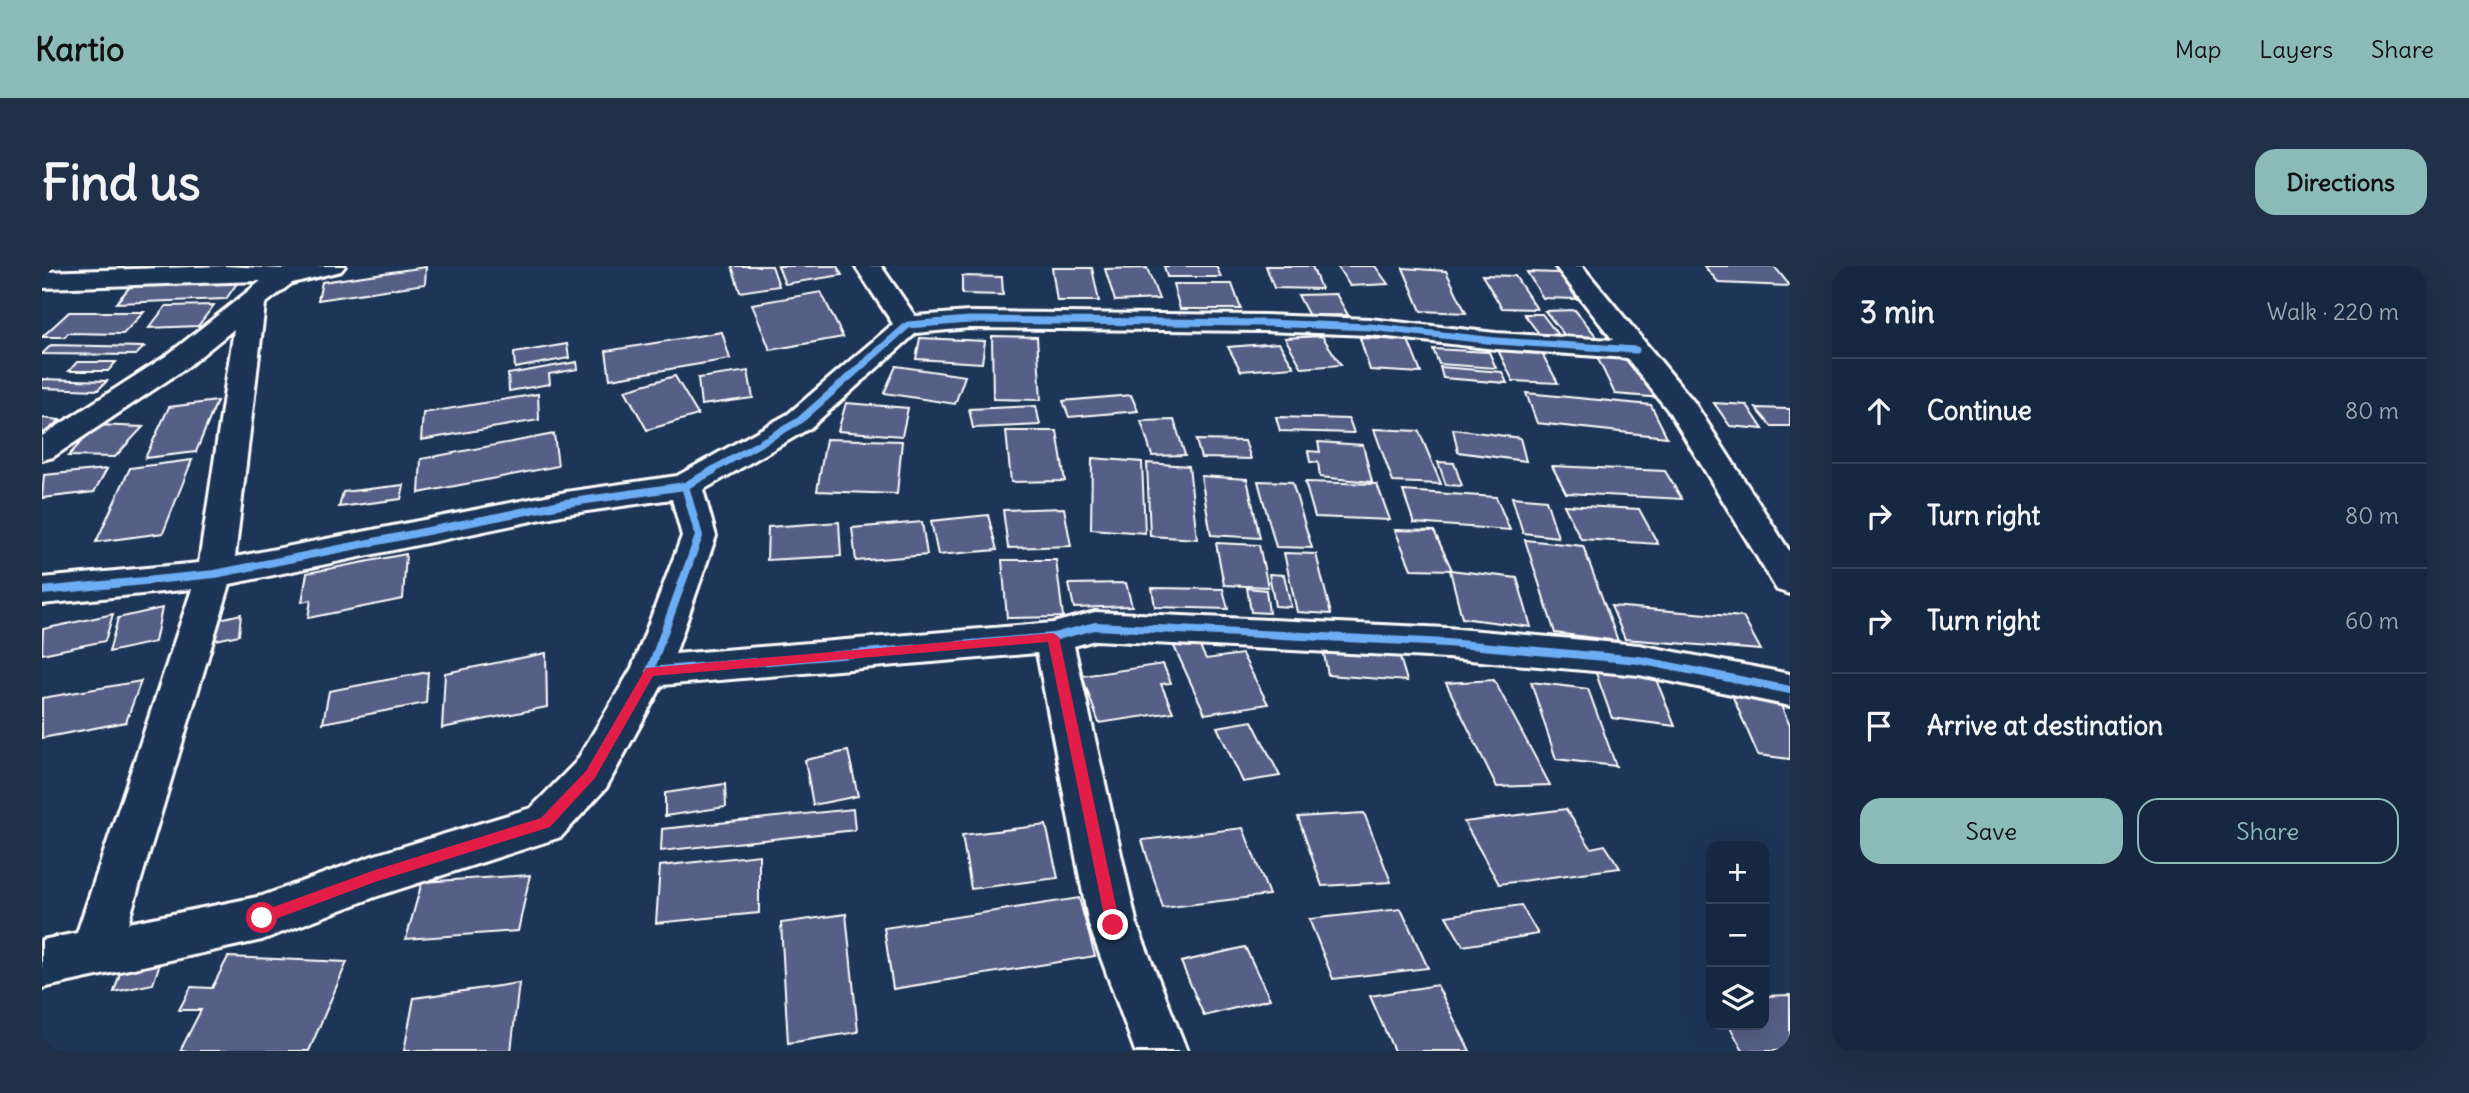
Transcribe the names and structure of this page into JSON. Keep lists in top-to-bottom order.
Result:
{
  "page": {
    "header": "Kartio",
    "nav": ["Map", "Layers", "Share"],
    "buttons": [
      "Directions",
      ["Save", "Share"]
    ],
    "title": "Find us",
    "heading": ["3 min", "Walk · 220 m"],
    "list": [
      ["Continue", "80 m"],
      ["Turn right", "80 m"],
      ["Turn right", "60 m"],
      "Arrive at destination"
    ],
    "map_buttons": ["+", "−"]
  }
}
